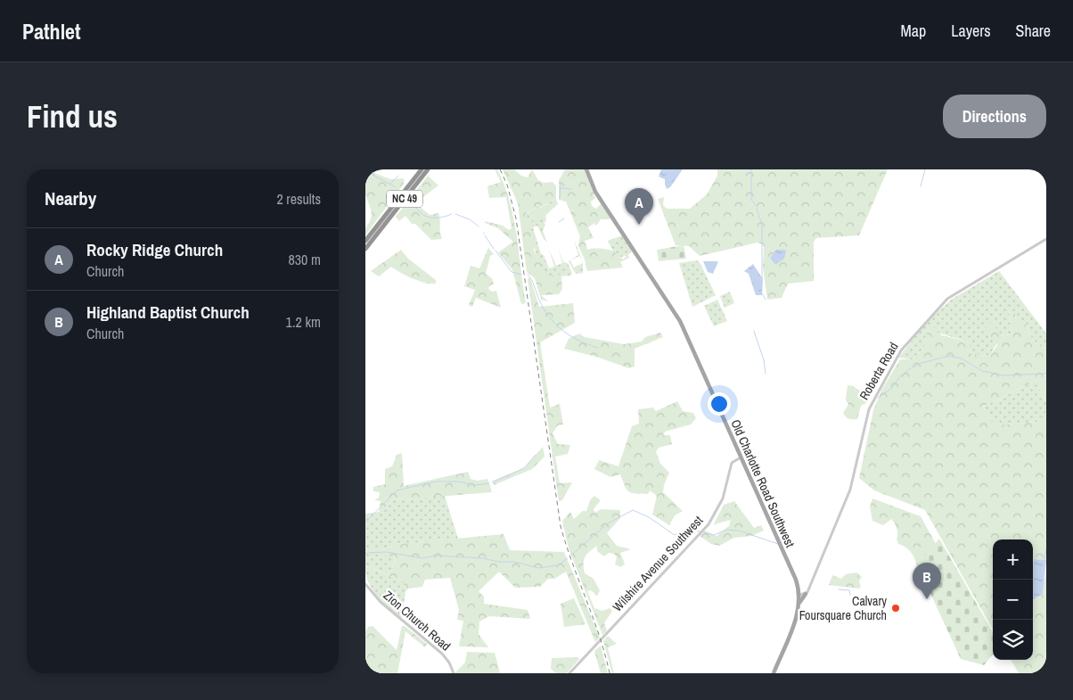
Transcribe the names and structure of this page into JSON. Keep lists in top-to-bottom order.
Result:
{
  "streets": {
    "highway": ["NC 49"],
    "main road": ["Old Charlotte Road Southwest"],
    "street": ["Roberta Road", "Wilshire Avenue Southwest", "Zion Church Road"]
  },
  "crossings": [
    ["Old Charlotte Road Southwest", "Wilshire Avenue Southwest"]
  ],
  "places": ["Calvary Foursquare Church"],
  "page": {
    "header": "Pathlet",
    "nav": ["Map", "Layers", "Share"],
    "buttons": "Directions",
    "title": "Find us",
    "heading": ["Nearby", "2 results"],
    "pins": ["A", "B"],
    "list": [
      {
        "mark": "A",
        "name": "Rocky Ridge Church",
        "note": "Church",
        "value": "830 m"
      },
      {
        "mark": "B",
        "name": "Highland Baptist Church",
        "note": "Church",
        "value": "1.2 km"
      }
    ],
    "map_buttons": ["+", "−"]
  }
}
